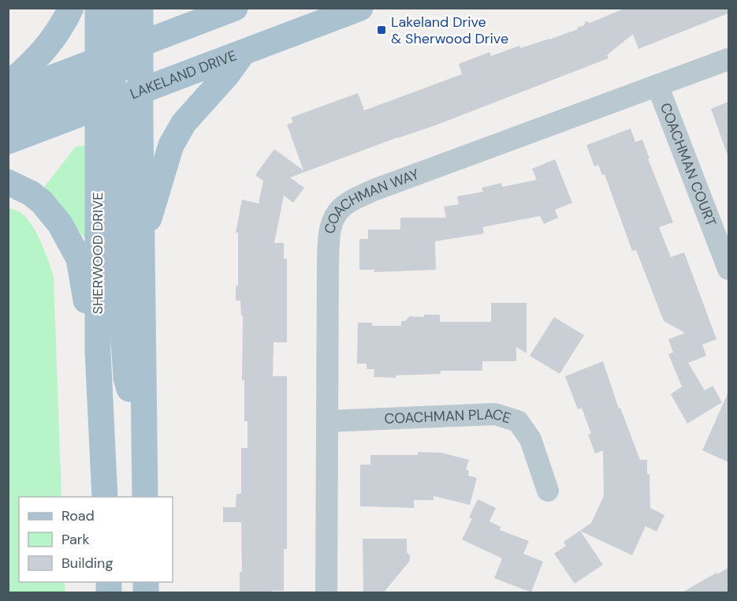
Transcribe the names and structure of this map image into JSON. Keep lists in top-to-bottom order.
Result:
{
  "streets": {
    "main road": ["LAKELAND DRIVE", "SHERWOOD DRIVE"],
    "street": ["COACHMAN COURT", "COACHMAN WAY", "COACHMAN PLACE"]
  },
  "crossings": [
    ["LAKELAND DRIVE", "SHERWOOD DRIVE"],
    ["COACHMAN COURT", "COACHMAN WAY"],
    ["COACHMAN WAY", "COACHMAN PLACE"]
  ],
  "places": {
    "transit": ["Lakeland Drive & Sherwood Drive"]
  },
  "legend": ["Road", "Park", "Building"]
}
